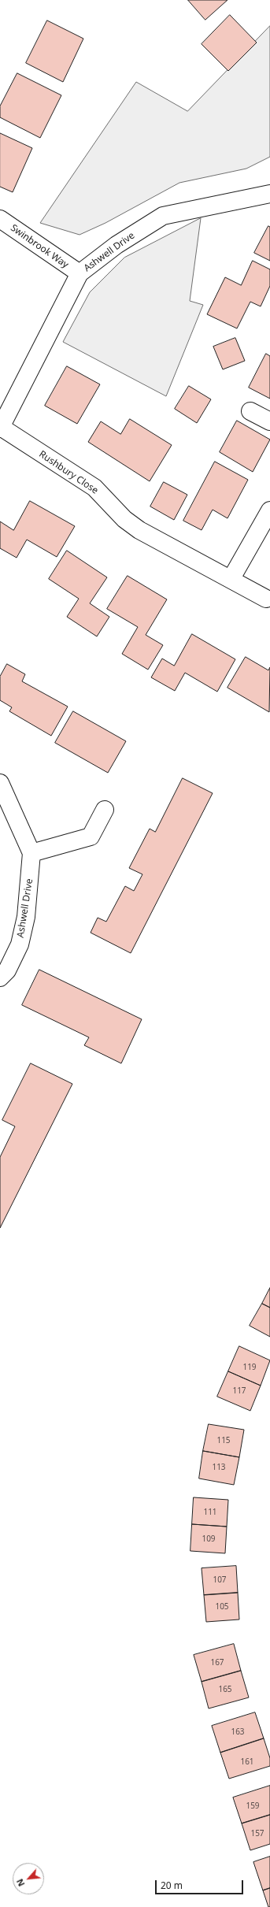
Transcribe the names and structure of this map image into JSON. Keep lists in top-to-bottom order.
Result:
{
  "streets": {
    "street": ["Swinbrook Way", "Ashwell Drive", "Rushbury Close"]
  },
  "crossings": [
    ["Swinbrook Way", "Ashwell Drive"],
    ["Ashwell Drive", "Rushbury Close"]
  ],
  "house_numbers": [
    "119",
    "117",
    "115",
    "113",
    "111",
    "109",
    "107",
    "105",
    "167",
    "165",
    "163",
    "161",
    "159",
    "157"
  ],
  "scale_bar": "20 m",
  "north": "bottom left"
}
